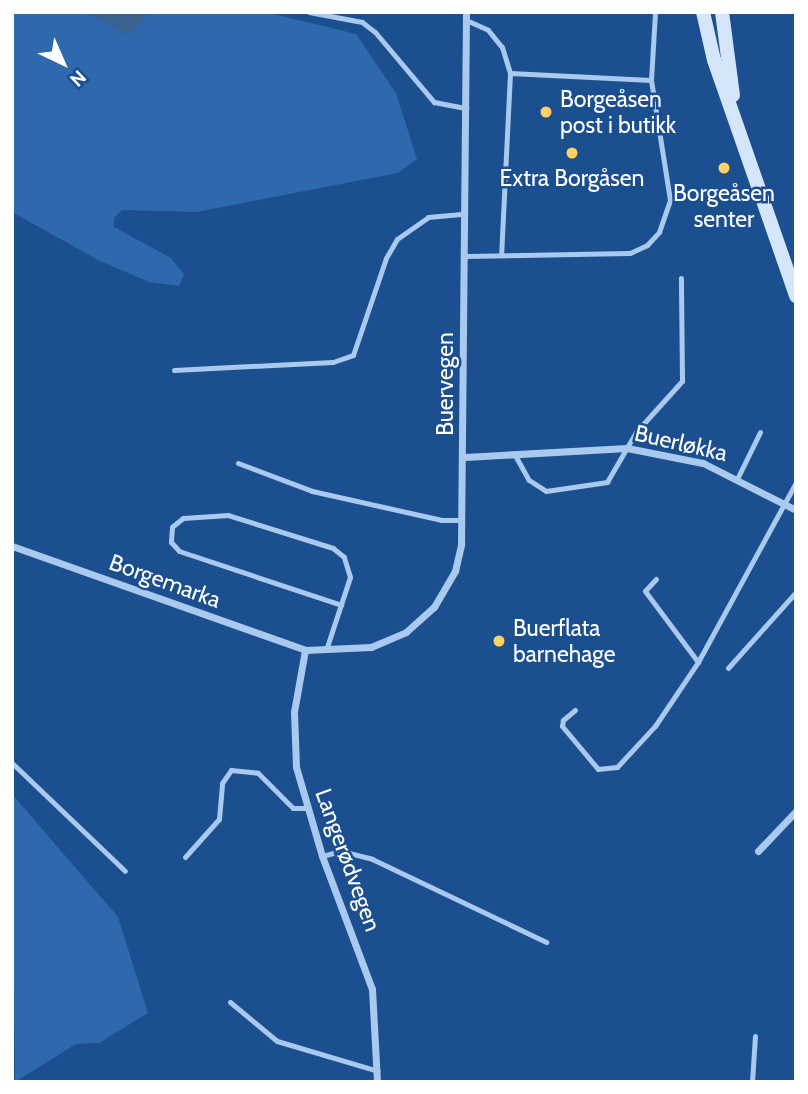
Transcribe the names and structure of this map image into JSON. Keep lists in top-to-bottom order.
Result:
{
  "streets": {
    "street": [
      "Buervegen",
      "Buerløkka",
      "Borgemarka",
      "Langerødvegen"
    ]
  },
  "crossings": [
    ["Buervegen", "Buerløkka"],
    ["Buervegen", "Borgemarka"],
    ["Buervegen", "Langerødvegen"],
    ["Borgemarka", "Langerødvegen"]
  ],
  "places": [
    "Borgeåsen post i butikk",
    "Extra Borgåsen",
    "Borgeåsen senter",
    "Buerflata barnehage"
  ],
  "north": "bottom right"
}
